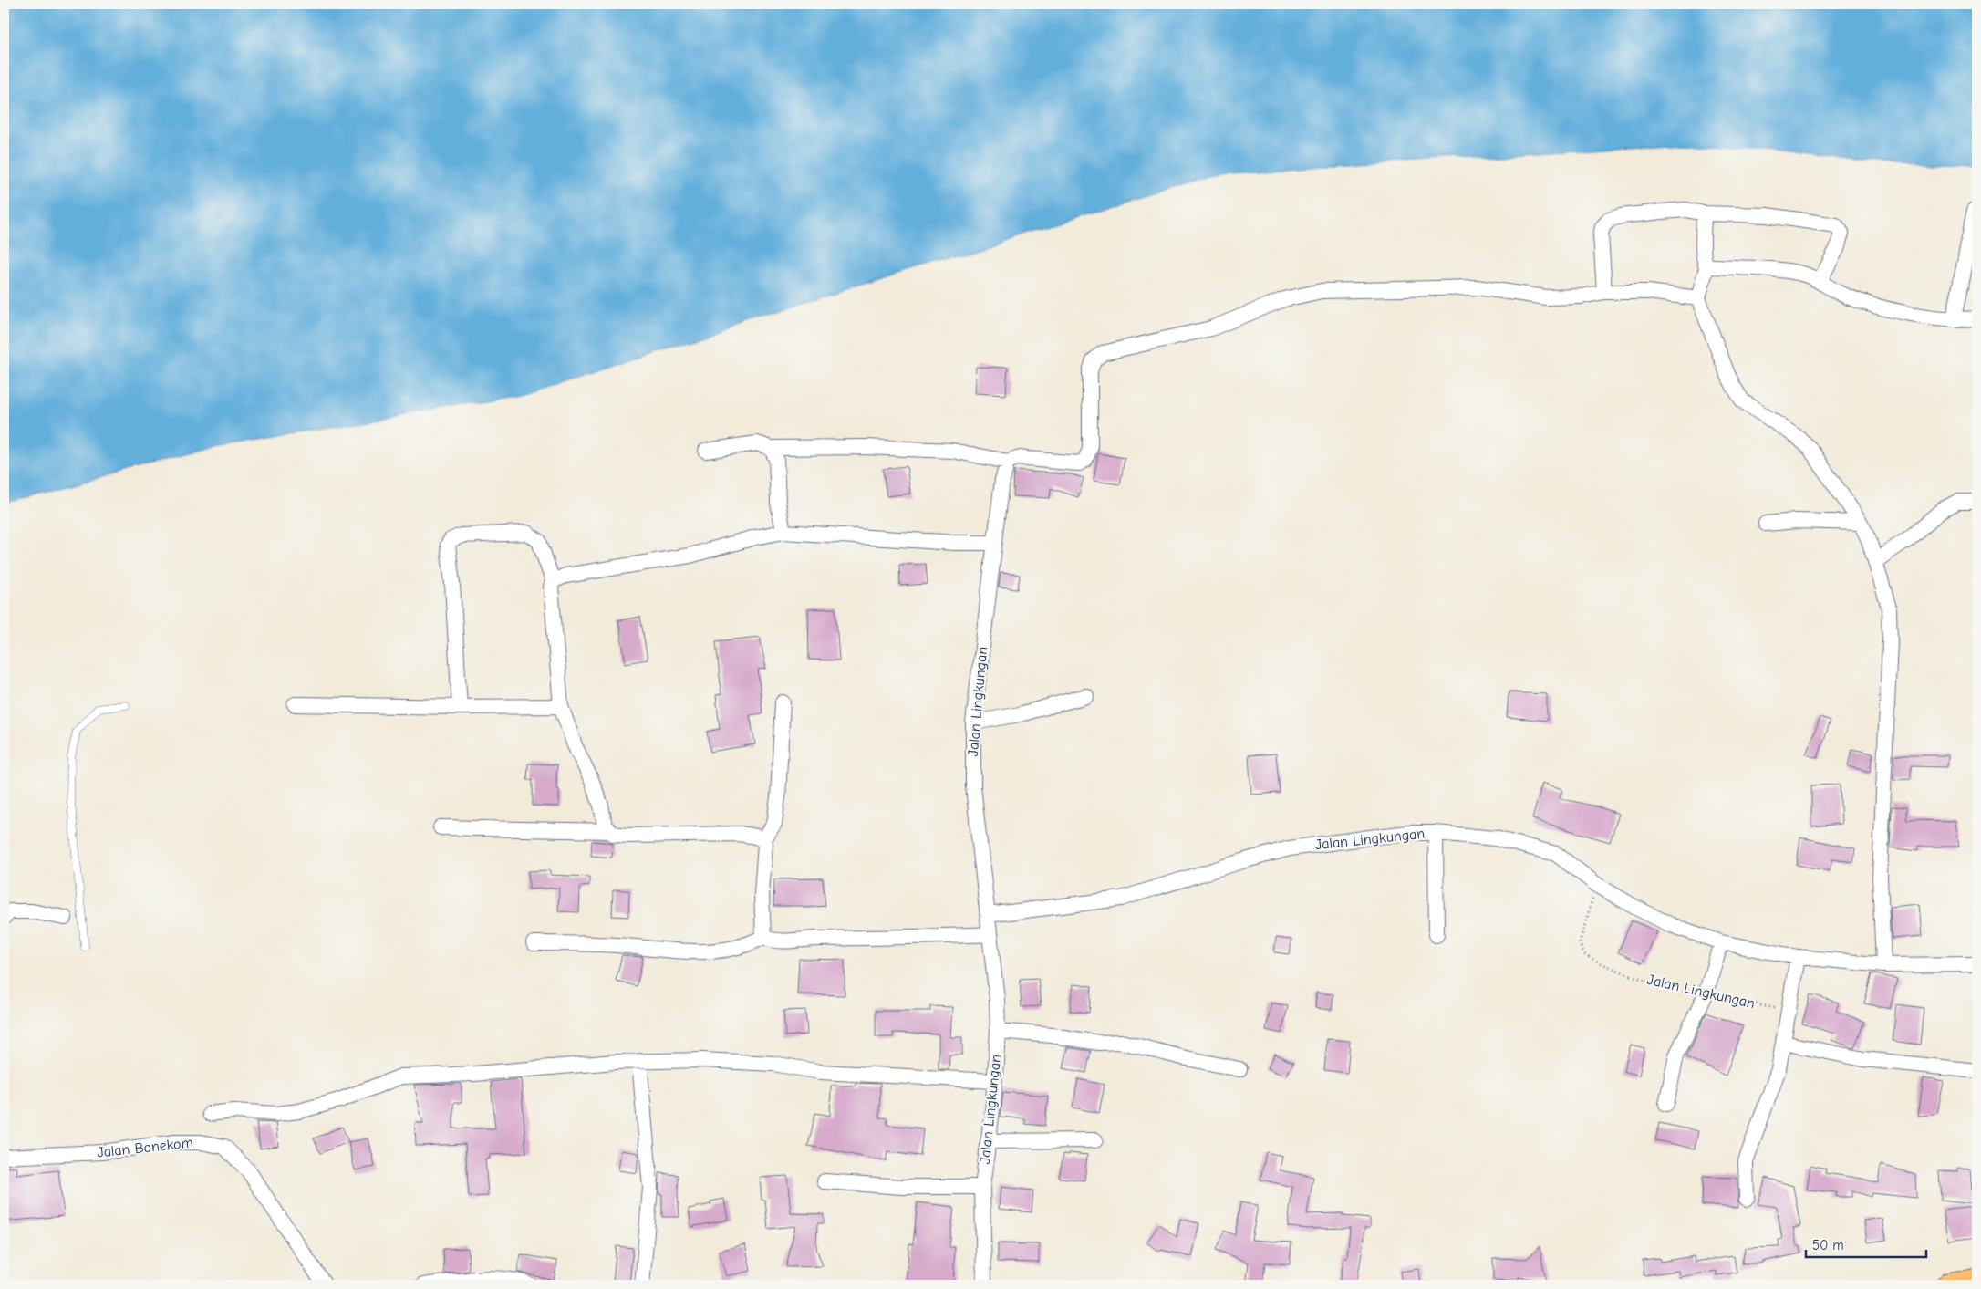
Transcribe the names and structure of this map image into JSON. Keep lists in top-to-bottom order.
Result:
{
  "streets": {
    "street": ["Jalan Lingkungan", "Jalan Bonekom"]
  },
  "scale_bar": "50 m"
}
